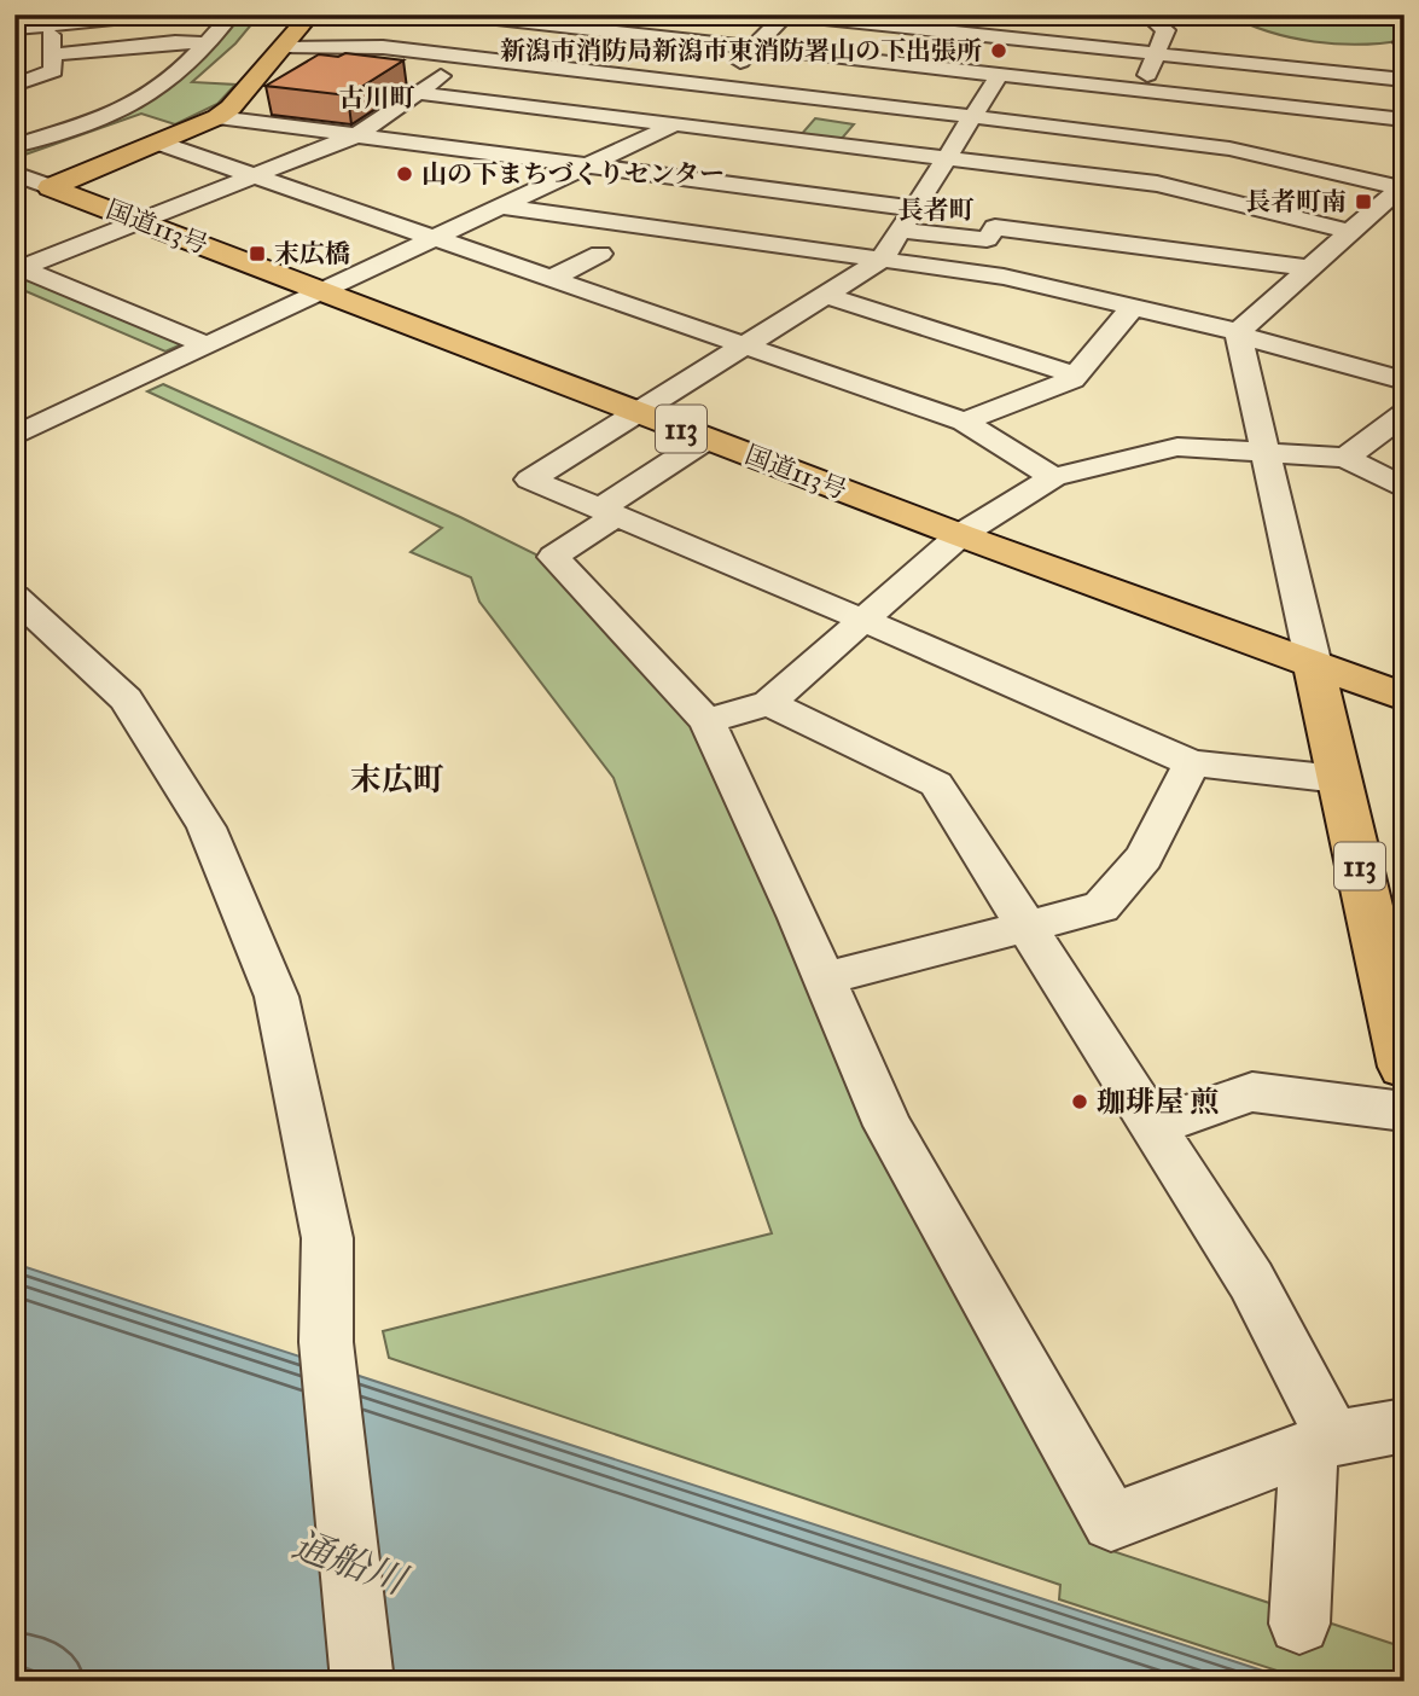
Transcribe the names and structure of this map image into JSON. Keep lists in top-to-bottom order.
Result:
{
  "streets": {
    "highway": ["国道113号", "113"]
  },
  "crossings": [
    ["国道113号", "113"]
  ],
  "districts": ["古川町", "長者町", "末広町"],
  "water": ["通船川"],
  "places": {
    "other": ["新潟市消防局新潟市東消防署山の下出張所", "山の下まちづくりセンター", "珈琲屋 煎"],
    "transit": ["長者町南", "末広橋"]
  }
}
